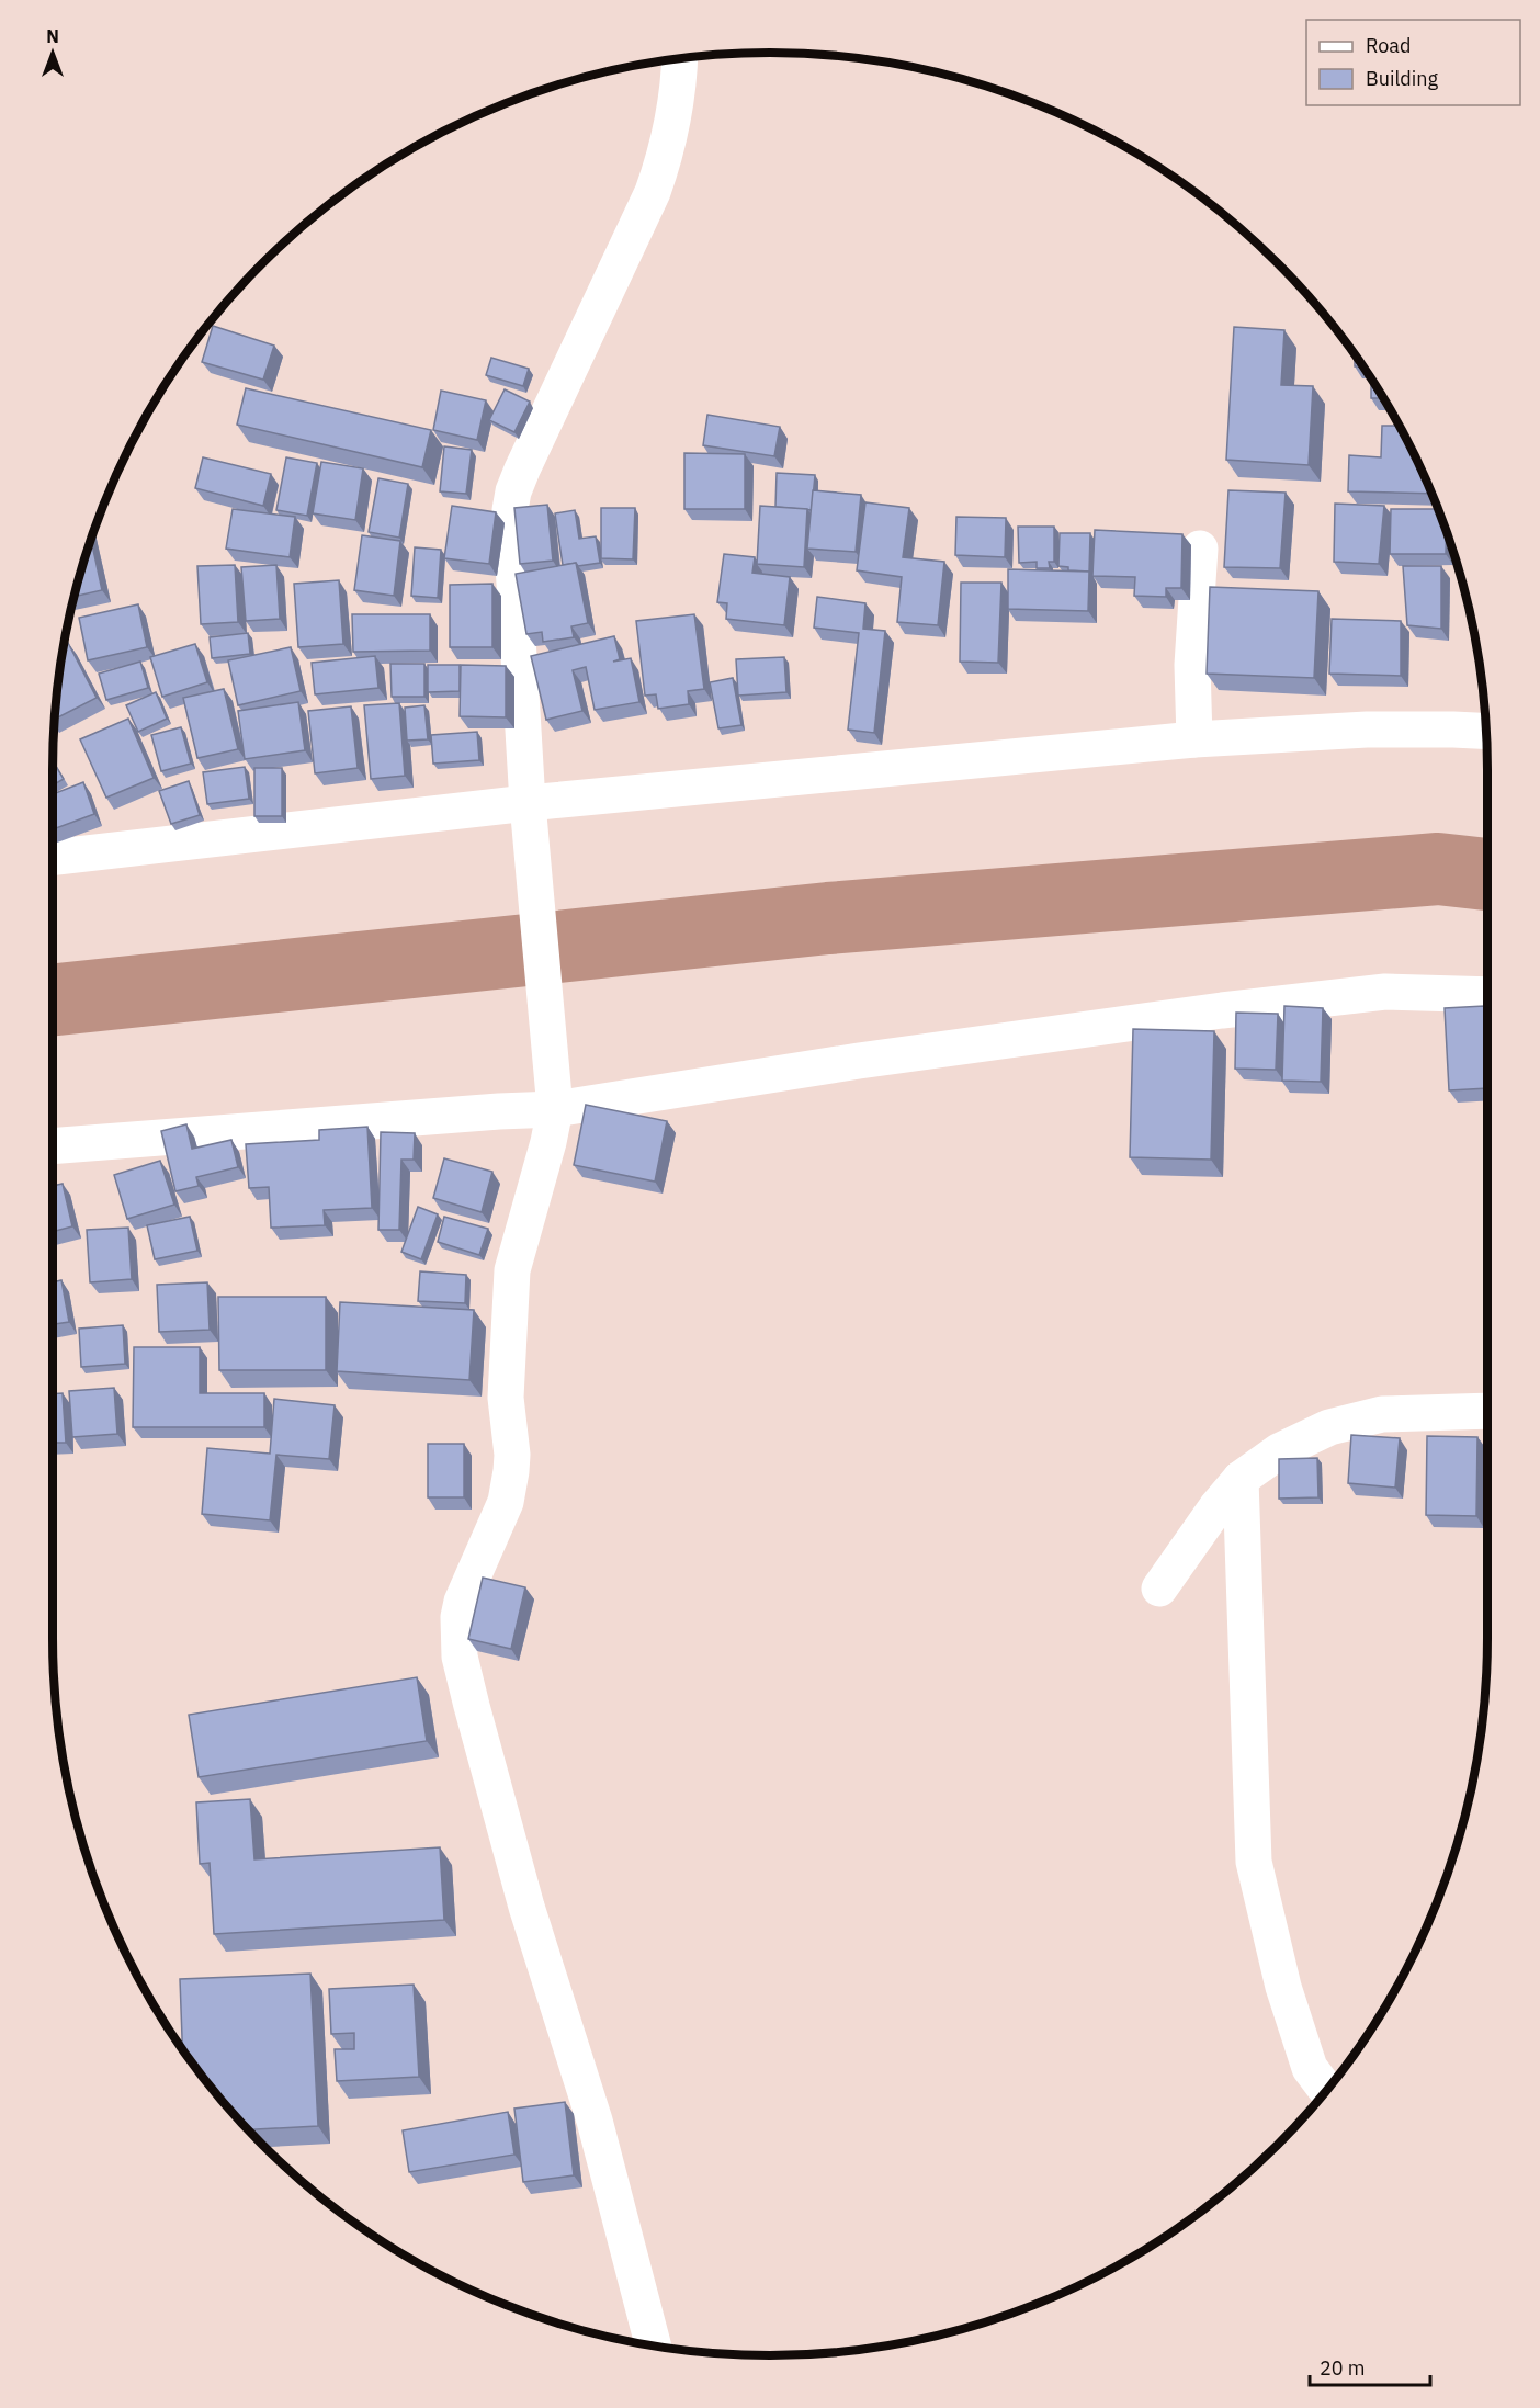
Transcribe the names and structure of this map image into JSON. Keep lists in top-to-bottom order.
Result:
{
  "legend": ["Road", "Building"],
  "scale_bar": "20 m",
  "north": "top"
}
